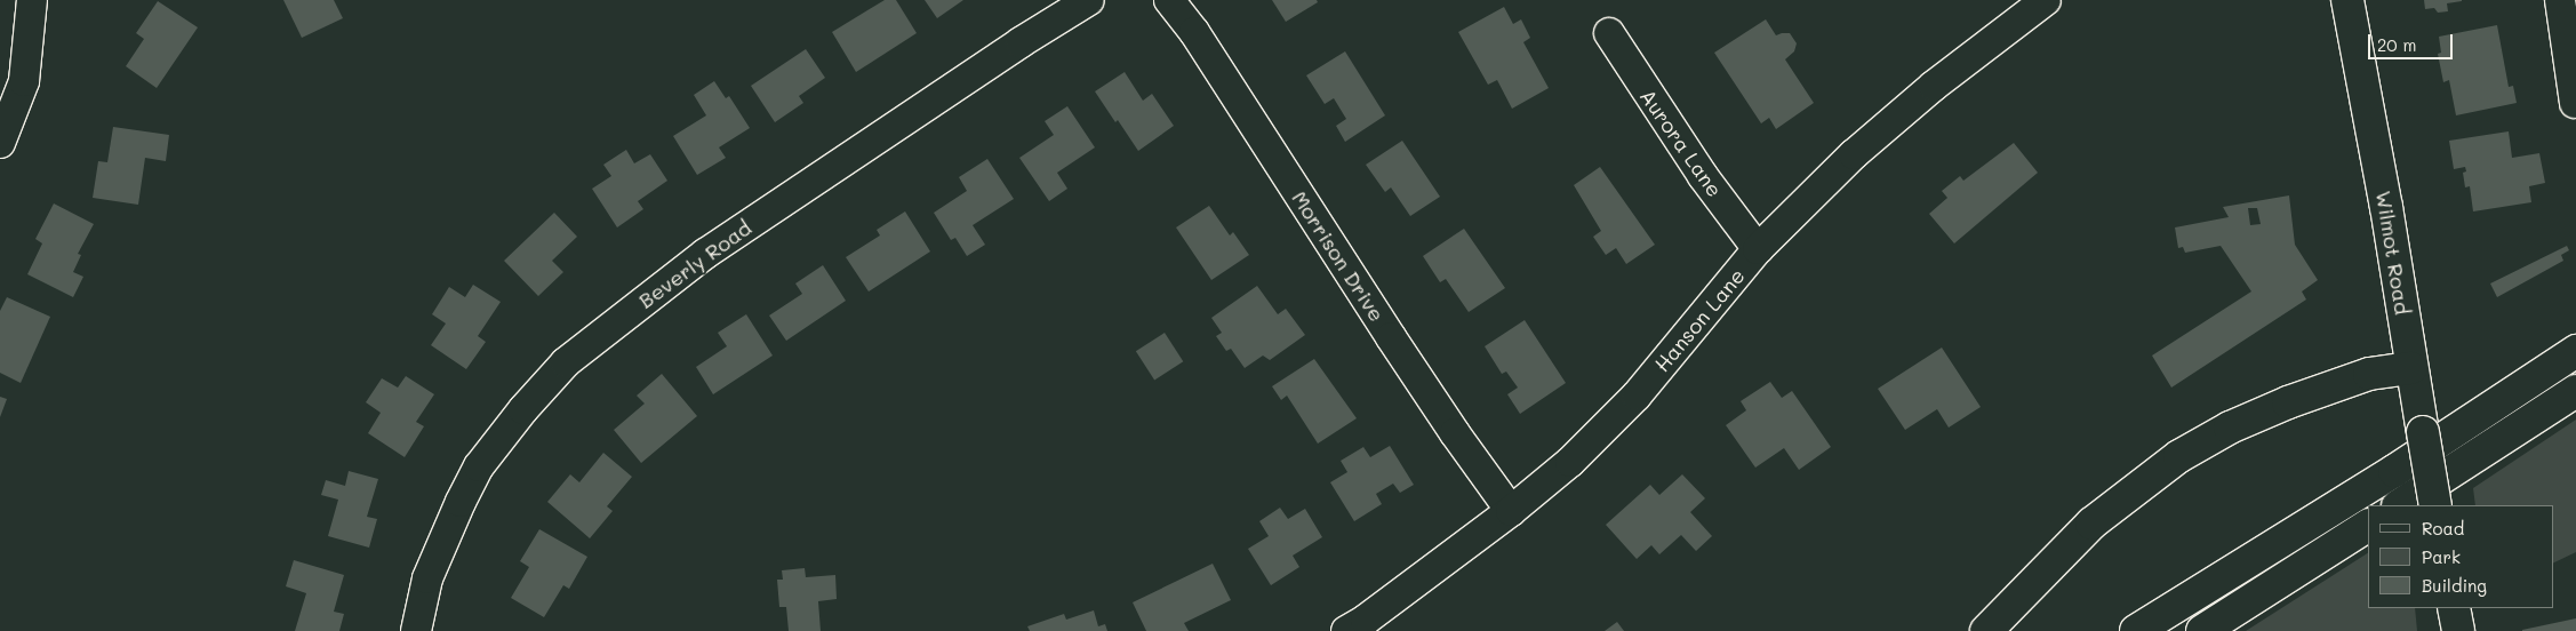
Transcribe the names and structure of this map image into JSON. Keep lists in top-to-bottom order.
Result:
{
  "streets": {
    "main road": ["Wilmot Road"],
    "street": [
      "Aurora Lane",
      "Morrison Drive",
      "Beverly Road",
      "Hanson Lane"
    ]
  },
  "crossings": [
    ["Aurora Lane", "Hanson Lane"],
    ["Morrison Drive", "Hanson Lane"]
  ],
  "legend": ["Road", "Park", "Building"],
  "scale_bar": "20 m"
}
